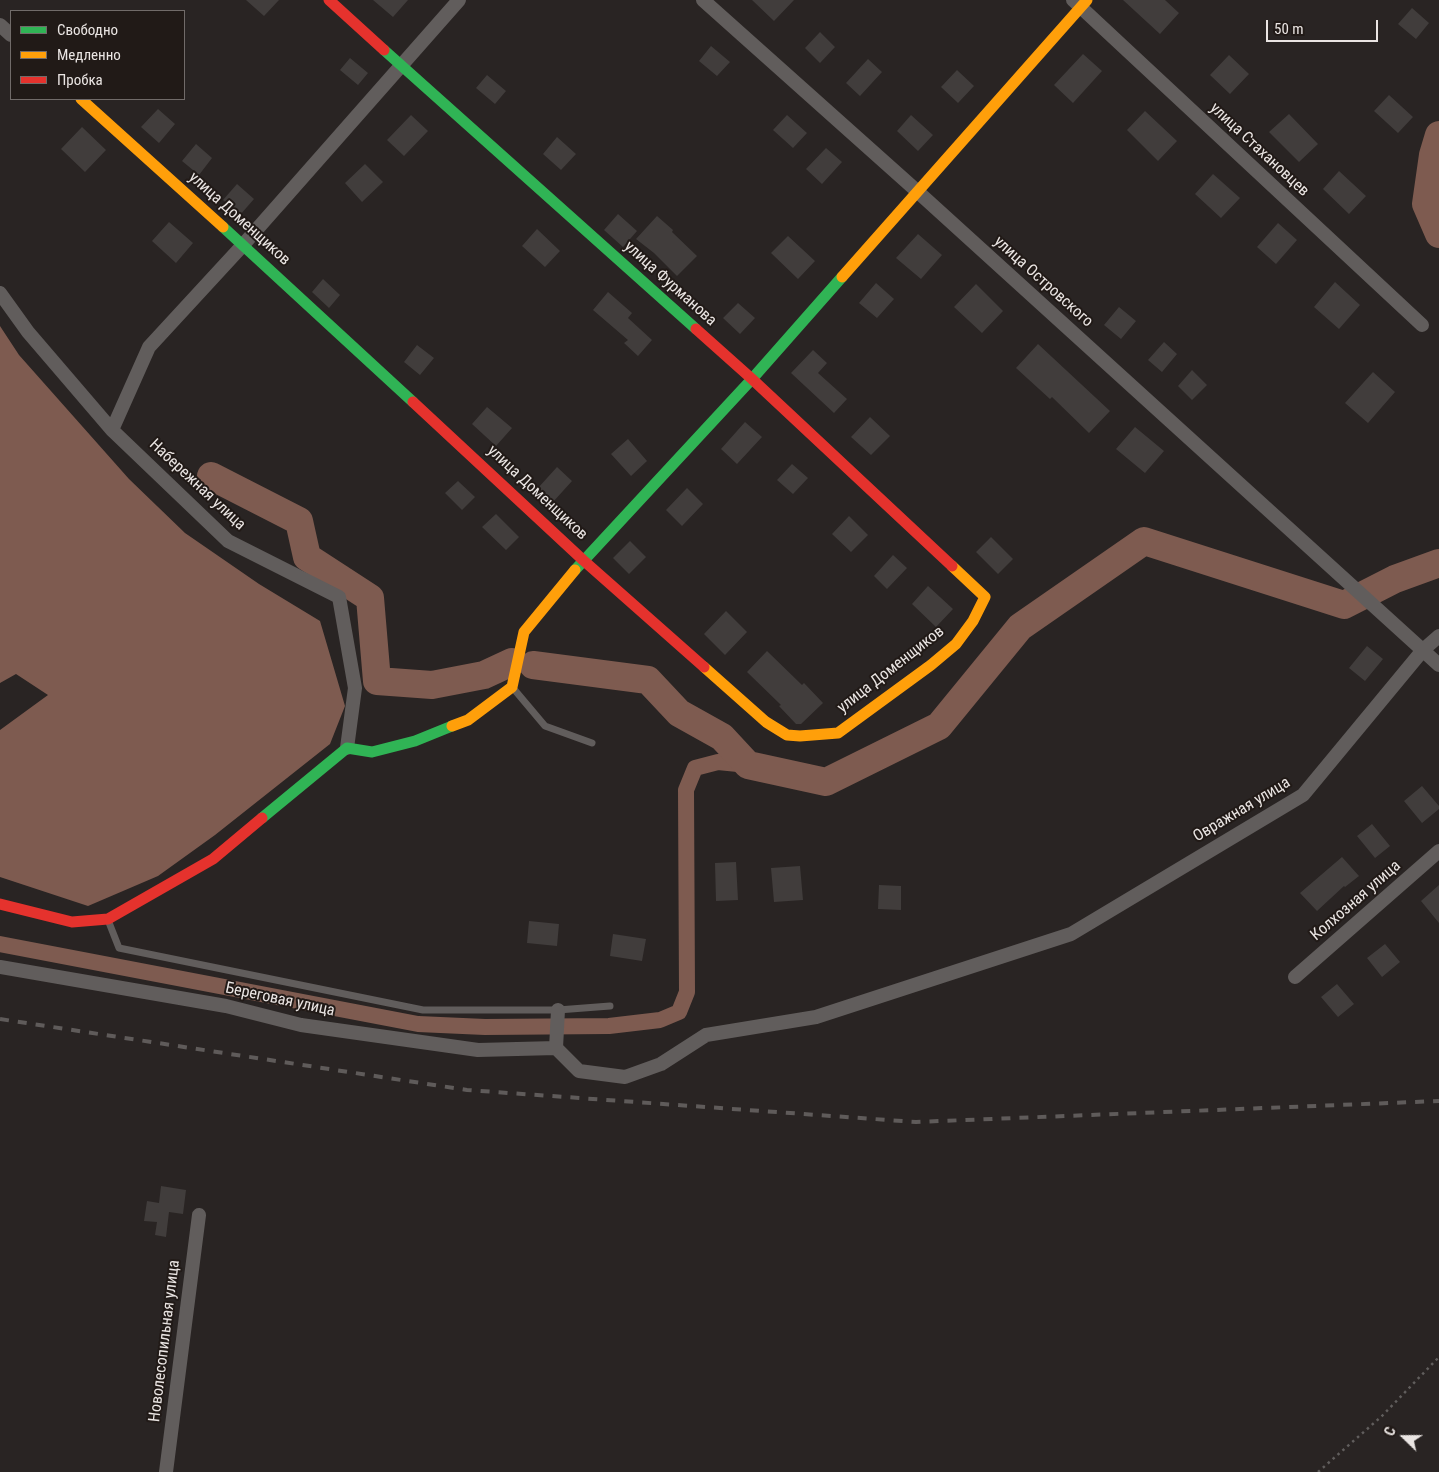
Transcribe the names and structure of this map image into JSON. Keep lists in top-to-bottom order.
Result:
{
  "streets": {
    "street": [
      "улица Стахановцев",
      "улица Доменщиков",
      "улица Островского",
      "улица Фурманова",
      "Набережная улица",
      "Овражная улица",
      "Колхозная улица",
      "Береговая улица",
      "Новолесопильная улица"
    ]
  },
  "crossings": [
    ["улица Доменщиков", "улица Фурманова"],
    ["улица Островского", "Овражная улица"],
    ["Овражная улица", "Береговая улица"]
  ],
  "legend": ["Свободно", "Медленно", "Пробка"],
  "scale_bar": "50 m",
  "north": "left"
}
